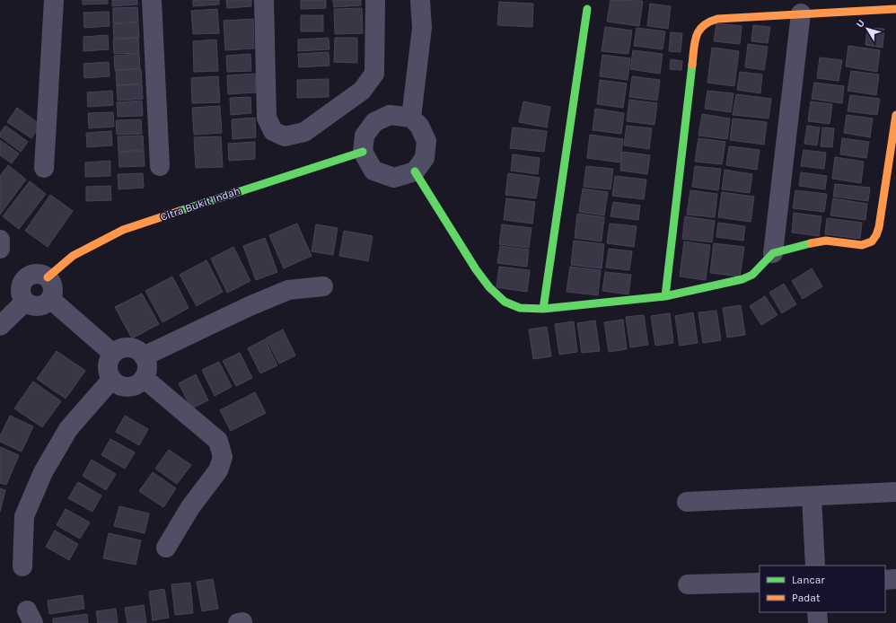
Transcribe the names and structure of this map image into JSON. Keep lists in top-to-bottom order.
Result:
{
  "streets": {
    "street": ["Citra Bukit Indah"]
  },
  "legend": ["Lancar", "Padat"],
  "north": "top left"
}
